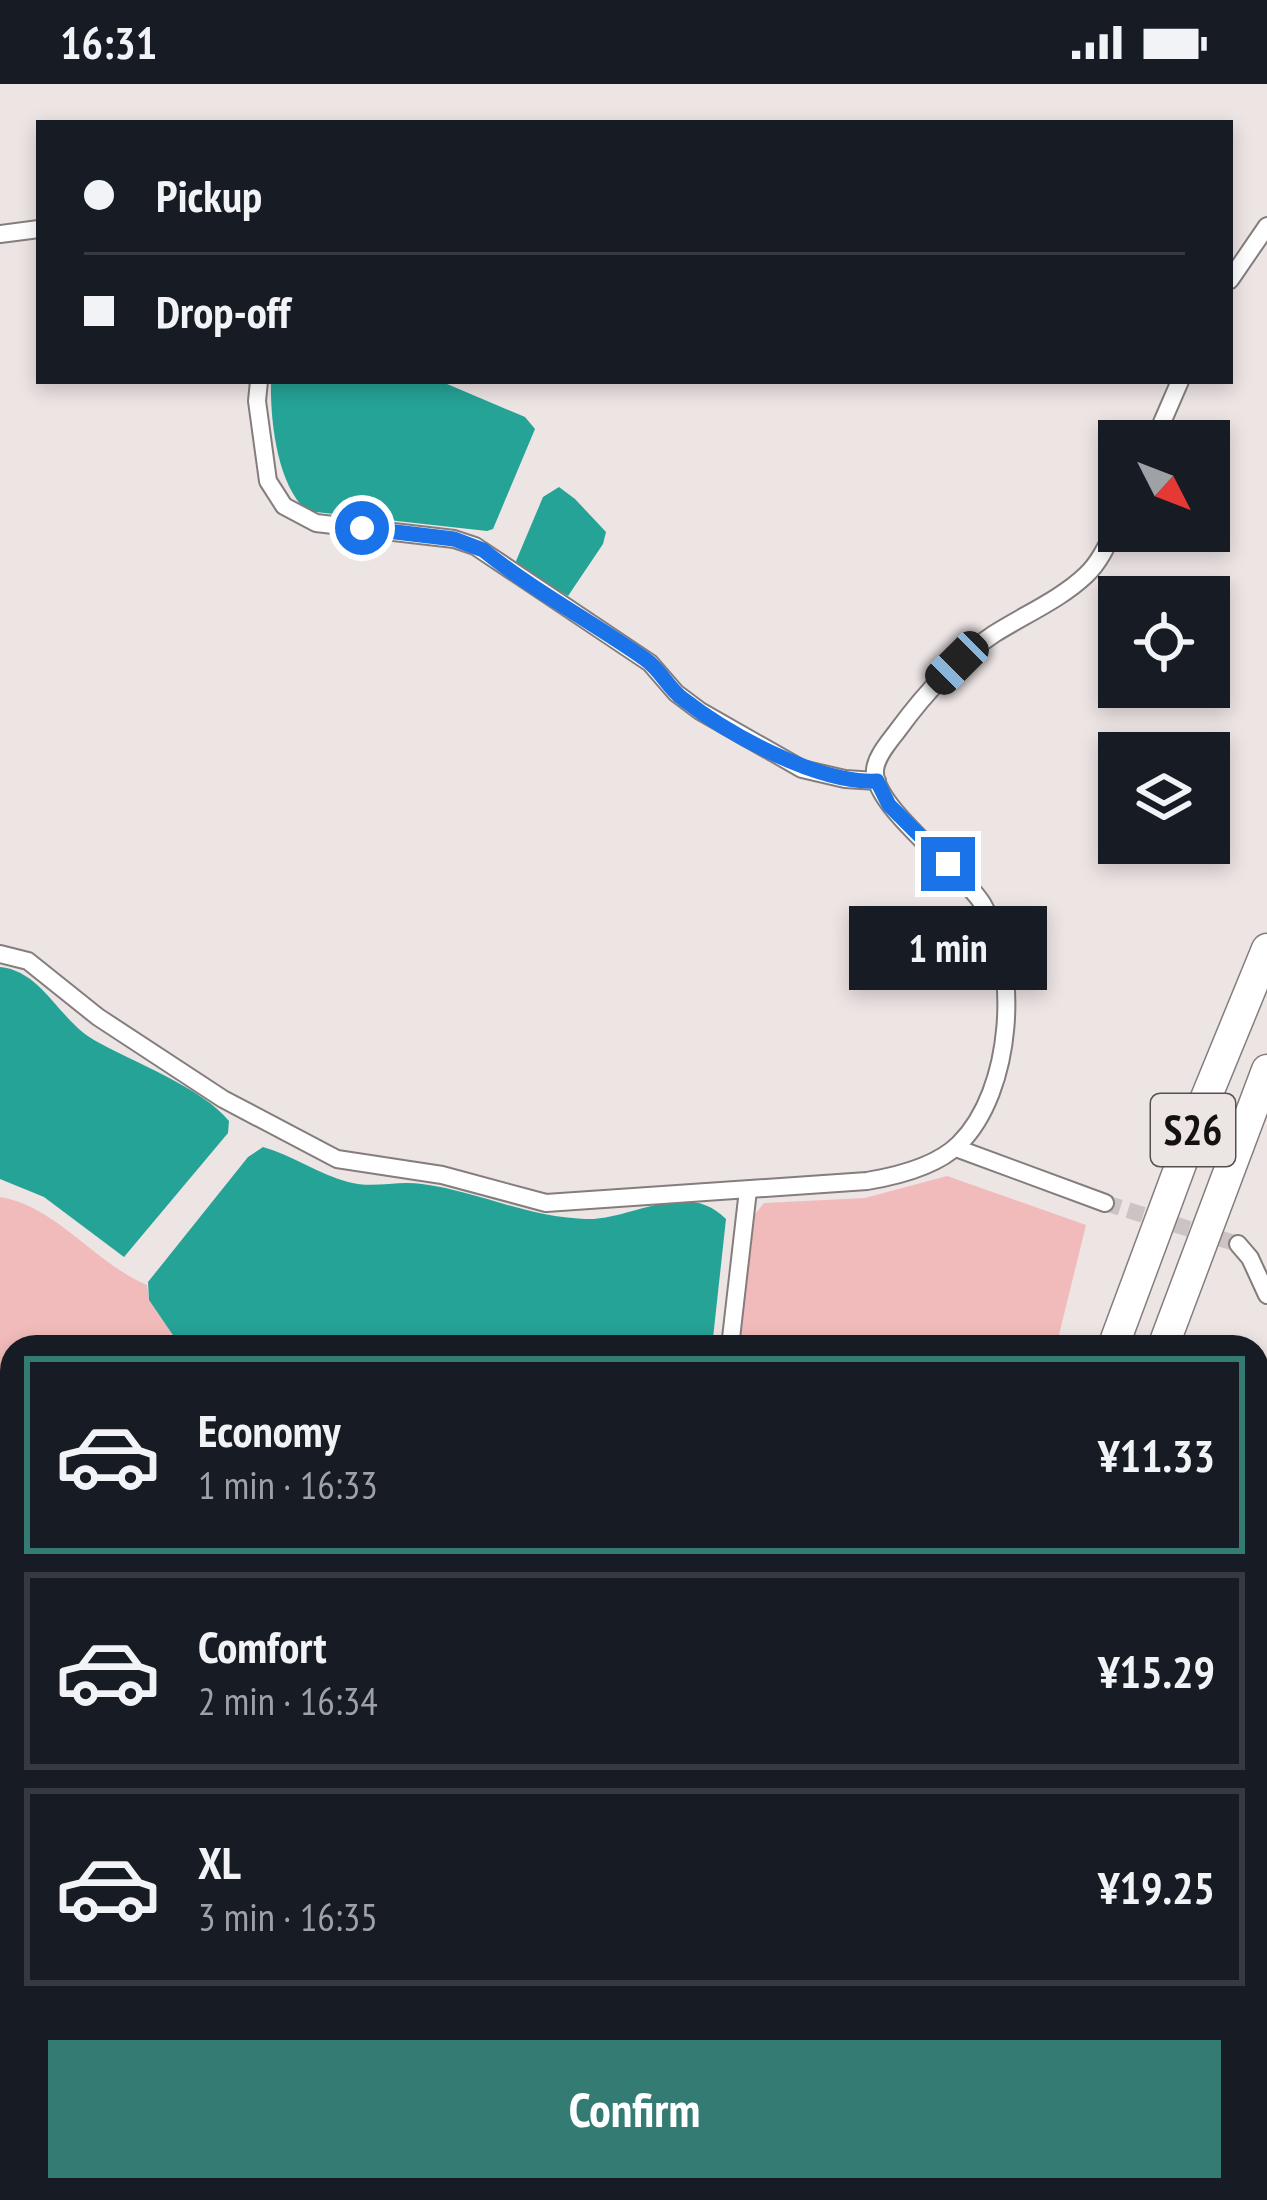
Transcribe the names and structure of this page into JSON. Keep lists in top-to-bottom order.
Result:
{
  "streets": {
    "highway": ["S26"]
  },
  "north": "bottom right",
  "page": {
    "status": "16:31",
    "banner": ["Pickup", "Drop-off"],
    "bubble": "1 min",
    "list": [
      {
        "name": "Economy",
        "note": "1 min · 16:33",
        "value": "¥11.33"
      },
      {
        "name": "Comfort",
        "note": "2 min · 16:34",
        "value": "¥15.29"
      },
      {
        "name": "XL",
        "note": "3 min · 16:35",
        "value": "¥19.25"
      }
    ],
    "buttons": "Confirm"
  }
}
